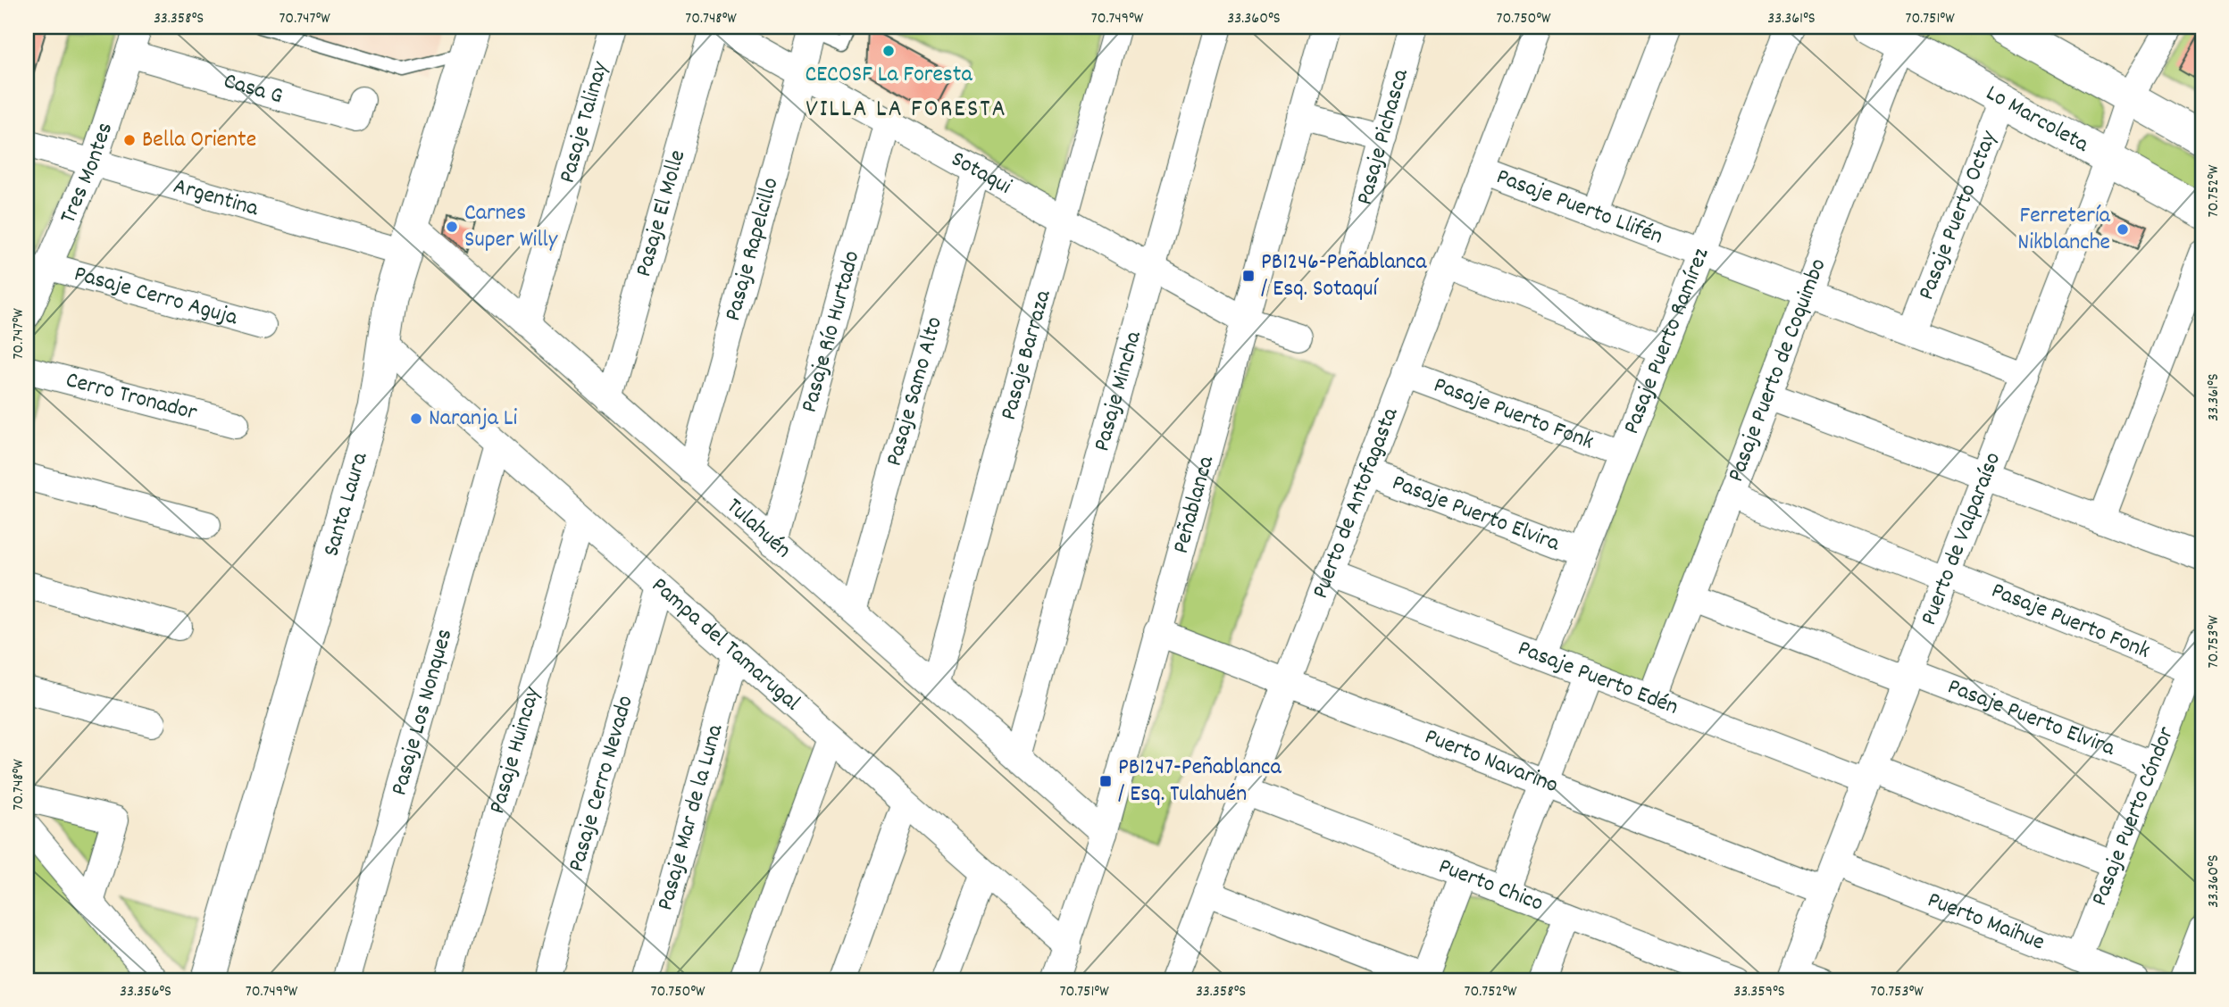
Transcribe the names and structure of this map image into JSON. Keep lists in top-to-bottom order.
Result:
{
  "streets": {
    "street": [
      "Casa G",
      "Lo Marcoleta",
      "Pasaje Talinay",
      "Pasaje Pichasca",
      "Tres Montes",
      "Sotaqui",
      "Argentina",
      "Pasaje Puerto Llifén",
      "Pasaje El Molle",
      "Pasaje Puerto Octay",
      "Pasaje Rapelcillo",
      "Pasaje Cerro Aguja",
      "Pasaje Río Hurtado",
      "Pasaje Puerto Ramírez",
      "Pasaje Barraza",
      "Pasaje Puerto de Coquimbo",
      "Pasaje Samo Alto",
      "Pasaje Mincha",
      "Cerro Tronador",
      "Pasaje Puerto Fonk",
      "Puerto de Antofagasta",
      "Santa Laura",
      "Peñablanca",
      "Pasaje Puerto Elvira",
      "Tulahuén",
      "Puerto de Valparaíso",
      "Pampa del Tamarugal",
      "Pasaje Puerto Edén",
      "Pasaje Los Nonques",
      "Pasaje Huincay",
      "Puerto Navarino",
      "Pasaje Cerro Nevado",
      "Pasaje Puerto Cóndor",
      "Pasaje Mar de la Luna",
      "Puerto Chico",
      "Puerto Maihue"
    ]
  },
  "crossings": [
    ["Casa G", "Tres Montes"],
    ["Lo Marcoleta", "Pasaje Puerto Octay"],
    ["Lo Marcoleta", "Pasaje Puerto de Coquimbo"],
    ["Lo Marcoleta", "Puerto de Valparaíso"],
    ["Pasaje Talinay", "Tulahuén"],
    ["Tres Montes", "Argentina"],
    ["Tres Montes", "Pasaje Cerro Aguja"],
    ["Sotaqui", "Pasaje El Molle"],
    ["Sotaqui", "Pasaje Rapelcillo"],
    ["Sotaqui", "Pasaje Río Hurtado"],
    ["Sotaqui", "Pasaje Barraza"],
    ["Sotaqui", "Pasaje Samo Alto"],
    ["Sotaqui", "Pasaje Mincha"],
    ["Sotaqui", "Peñablanca"],
    ["Argentina", "Santa Laura"],
    ["Argentina", "Tulahuén"],
    ["Pasaje Puerto Llifén", "Pasaje Puerto Octay"],
    ["Pasaje Puerto Llifén", "Pasaje Puerto Ramírez"],
    ["Pasaje Puerto Llifén", "Pasaje Puerto de Coquimbo"],
    ["Pasaje Puerto Llifén", "Puerto de Antofagasta"],
    ["Pasaje Puerto Llifén", "Puerto de Valparaíso"],
    ["Pasaje El Molle", "Tulahuén"],
    ["Pasaje Rapelcillo", "Tulahuén"],
    ["Pasaje Río Hurtado", "Tulahuén"],
    ["Pasaje Puerto Ramírez", "Pasaje Puerto Fonk"],
    ["Pasaje Puerto Ramírez", "Pasaje Puerto Elvira"],
    ["Pasaje Puerto Ramírez", "Pasaje Puerto Edén"],
    ["Pasaje Barraza", "Tulahuén"],
    ["Pasaje Puerto de Coquimbo", "Pasaje Puerto Fonk"],
    ["Pasaje Puerto de Coquimbo", "Pasaje Puerto Elvira"],
    ["Pasaje Puerto de Coquimbo", "Pasaje Puerto Edén"],
    ["Pasaje Samo Alto", "Tulahuén"],
    ["Pasaje Mincha", "Tulahuén"],
    ["Pasaje Puerto Fonk", "Puerto de Antofagasta"],
    ["Pasaje Puerto Fonk", "Puerto de Valparaíso"],
    ["Pasaje Puerto Fonk", "Pasaje Puerto Cóndor"],
    ["Puerto de Antofagasta", "Pasaje Puerto Elvira"],
    ["Puerto de Antofagasta", "Pasaje Puerto Edén"],
    ["Puerto de Antofagasta", "Puerto Navarino"],
    ["Puerto de Antofagasta", "Puerto Chico"],
    ["Santa Laura", "Tulahuén"],
    ["Santa Laura", "Pampa del Tamarugal"],
    ["Peñablanca", "Tulahuén"],
    ["Peñablanca", "Pampa del Tamarugal"],
    ["Peñablanca", "Puerto Navarino"],
    ["Pasaje Puerto Elvira", "Puerto de Valparaíso"],
    ["Pasaje Puerto Elvira", "Pasaje Puerto Cóndor"],
    ["Puerto de Valparaíso", "Pasaje Puerto Edén"],
    ["Puerto de Valparaíso", "Puerto Navarino"],
    ["Puerto de Valparaíso", "Puerto Maihue"],
    ["Pampa del Tamarugal", "Pasaje Los Nonques"],
    ["Pampa del Tamarugal", "Pasaje Huincay"],
    ["Pampa del Tamarugal", "Pasaje Cerro Nevado"],
    ["Pampa del Tamarugal", "Pasaje Mar de la Luna"],
    ["Pasaje Puerto Edén", "Pasaje Puerto Cóndor"],
    ["Pasaje Puerto Cóndor", "Puerto Maihue"]
  ],
  "districts": ["VILLA LA FORESTA"],
  "places": {
    "other": [
      "CECOSF La Foresta",
      "Bella Oriente",
      "Carnes Super Willy",
      "Ferretería Nikblanche",
      "Naranja Li"
    ],
    "transit": ["PB1246-Peñablanca / Esq. Sotaquí", "PB1247-Peñablanca / Esq. Tulahuén"]
  },
  "coordinates": [
    "33.358°S",
    "70.747°W",
    "70.748°W",
    "70.749°W",
    "33.360°S",
    "70.750°W",
    "33.361°S",
    "70.751°W",
    "70.752°W",
    "70.753°W",
    "33.356°S",
    "33.359°S"
  ]
}
